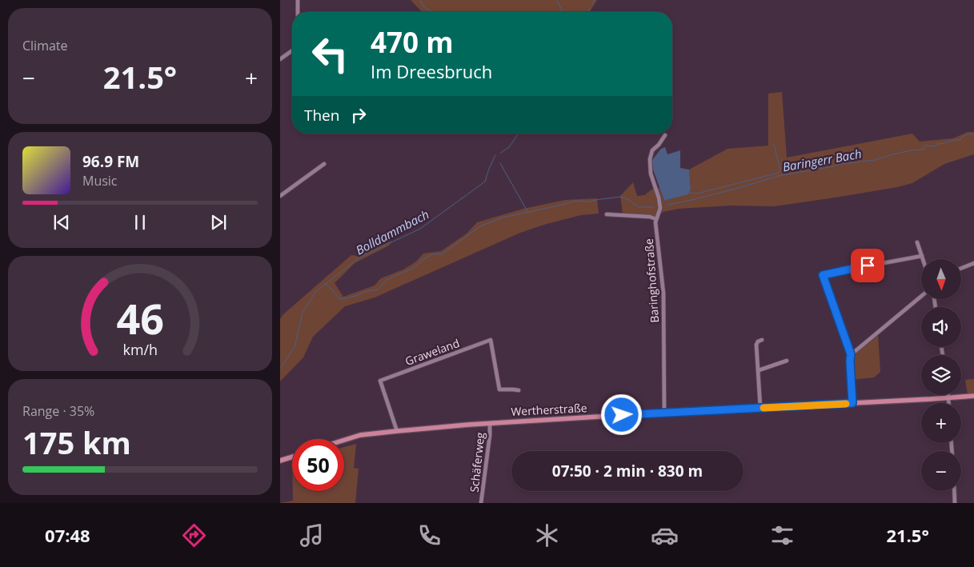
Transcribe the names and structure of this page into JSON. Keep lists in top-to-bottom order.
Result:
{
  "streets": {
    "main road": ["Wertherstraße"],
    "street": ["Baringhofstraße", "Graweland", "Schäferweg"]
  },
  "crossings": [
    ["Baringhofstraße", "Wertherstraße"],
    ["Graweland", "Wertherstraße"],
    ["Wertherstraße", "Schäferweg"]
  ],
  "water": ["Baringerr Bach", "Bolldammbach"],
  "north": "bottom",
  "page": {
    "tile": [
      "Climate",
      ["Range · 35%", "175 km"]
    ],
    "turn": ["470 m", "Im Dreesbruch"],
    "heat": ["−", "21.5°", "+"],
    "then": "Then",
    "song": ["96.9 FM", "Music"],
    "map_buttons": ["+", "−"],
    "limit": "50",
    "trip": "07:50 · 2 min · 830 m",
    "tabs": ["07:48", "21.5°"],
    "gauge": ["46", "km/h"]
  }
}
